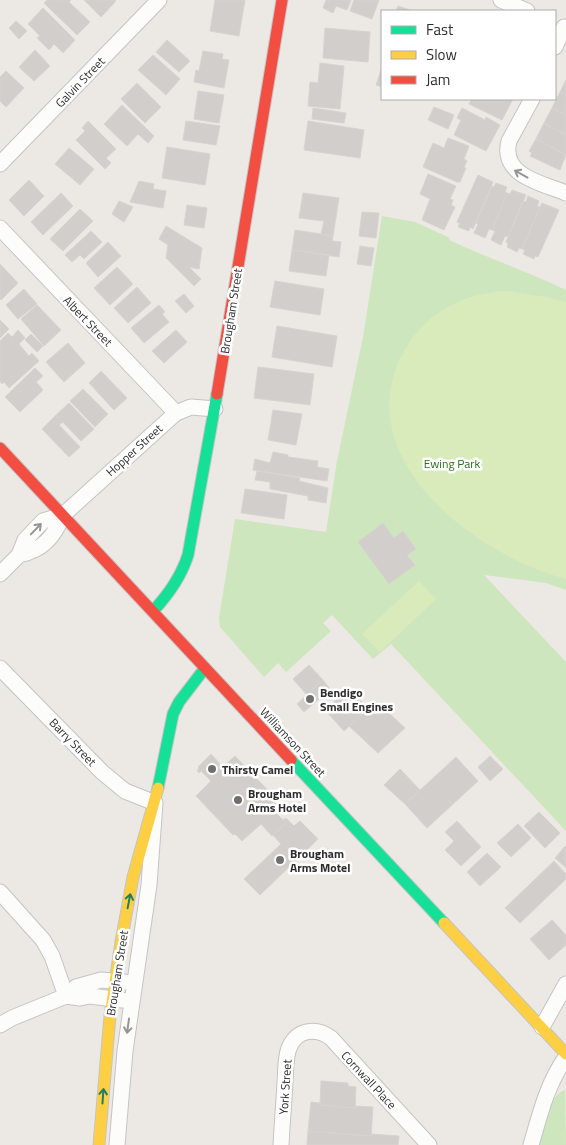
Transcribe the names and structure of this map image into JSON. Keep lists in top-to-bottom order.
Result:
{
  "streets": {
    "street": [
      "Galvin Street",
      "Brougham Street",
      "Albert Street",
      "Hopper Street",
      "Barry Street",
      "Williamson Street",
      "Cornwall Place",
      "York Street"
    ]
  },
  "crossings": [
    ["Brougham Street", "Hopper Street"],
    ["Brougham Street", "Barry Street"],
    ["Brougham Street", "Williamson Street"],
    ["Albert Street", "Hopper Street"],
    ["Hopper Street", "Williamson Street"],
    ["Cornwall Place", "York Street"]
  ],
  "parks": ["Ewing Park"],
  "places": [
    "Bendigo Small Engines",
    "Thirsty Camel",
    "Brougham Arms Hotel",
    "Brougham Arms Motel"
  ],
  "legend": ["Fast", "Slow", "Jam"]
}
